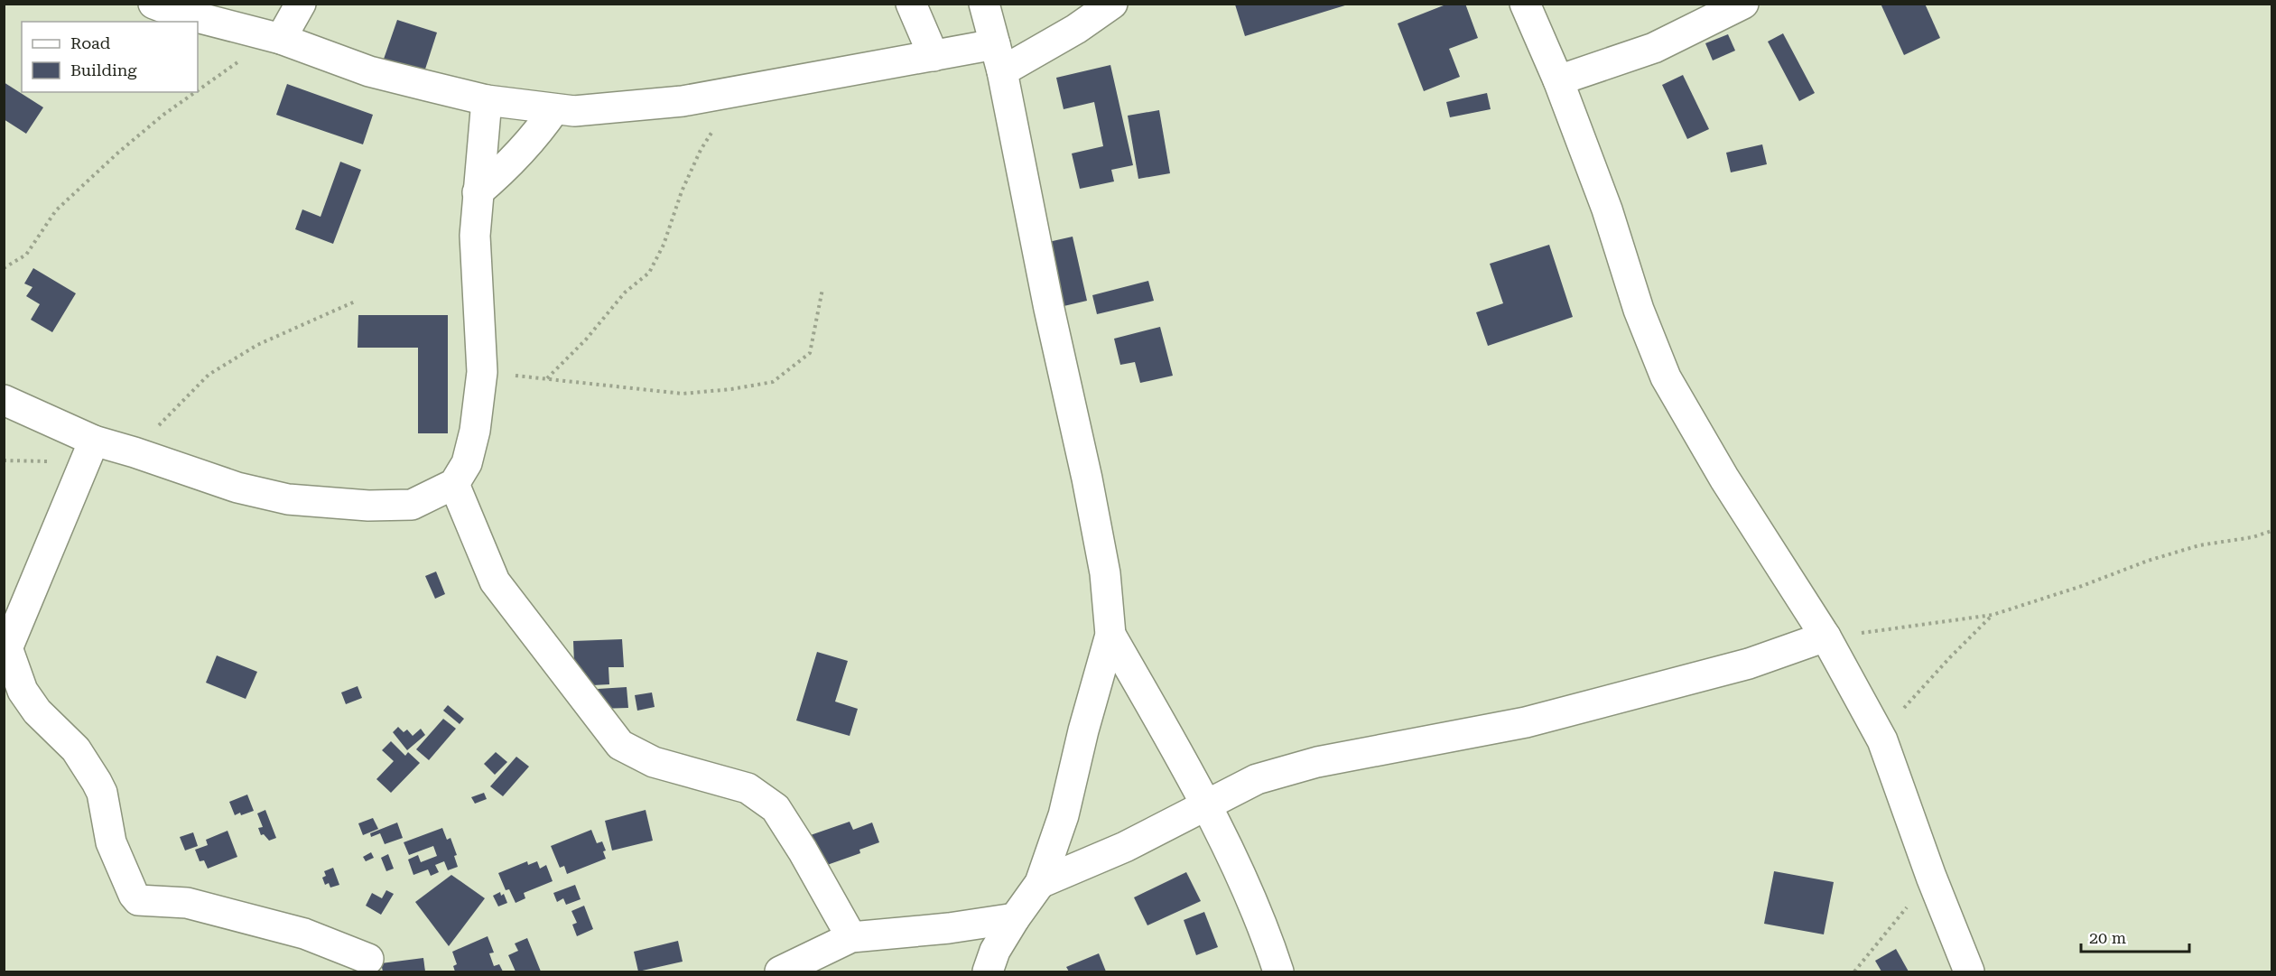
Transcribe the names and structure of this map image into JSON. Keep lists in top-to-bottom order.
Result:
{
  "legend": ["Road", "Building"],
  "scale_bar": "20 m"
}
